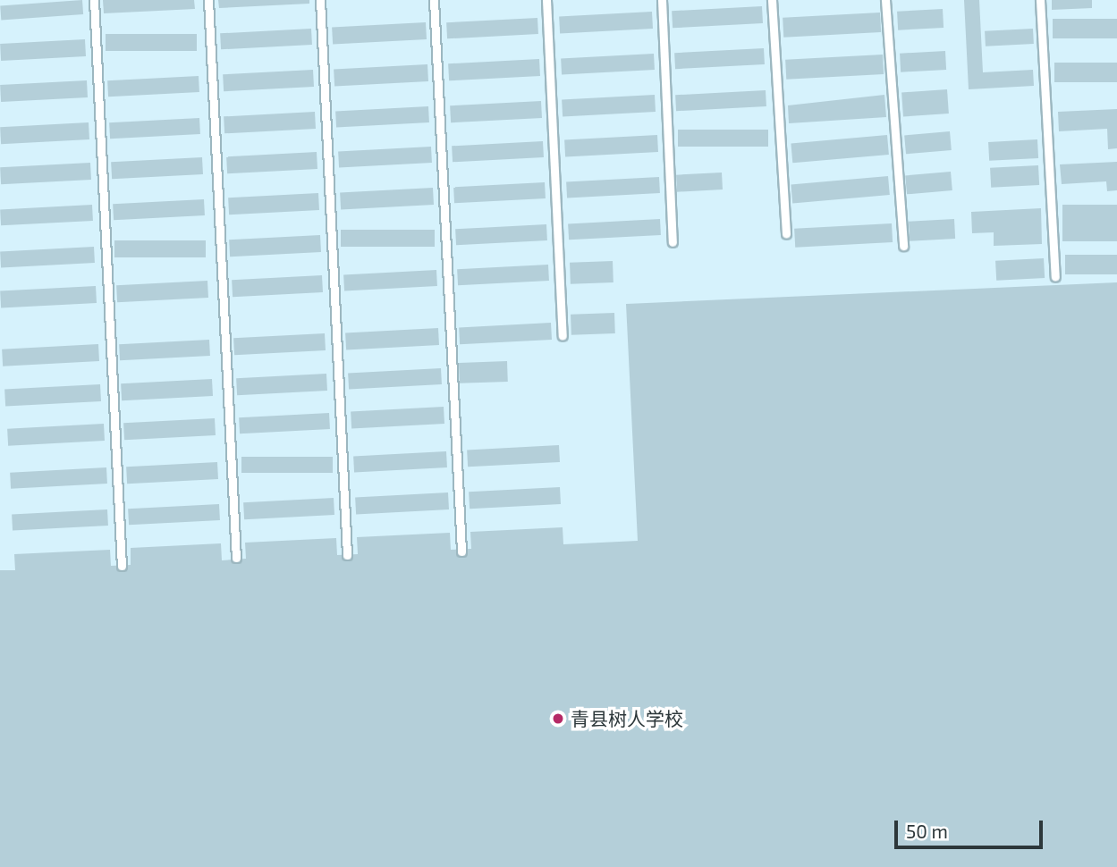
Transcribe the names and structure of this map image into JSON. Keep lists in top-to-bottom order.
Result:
{
  "places": ["青县树人学校"],
  "scale_bar": "50 m"
}
